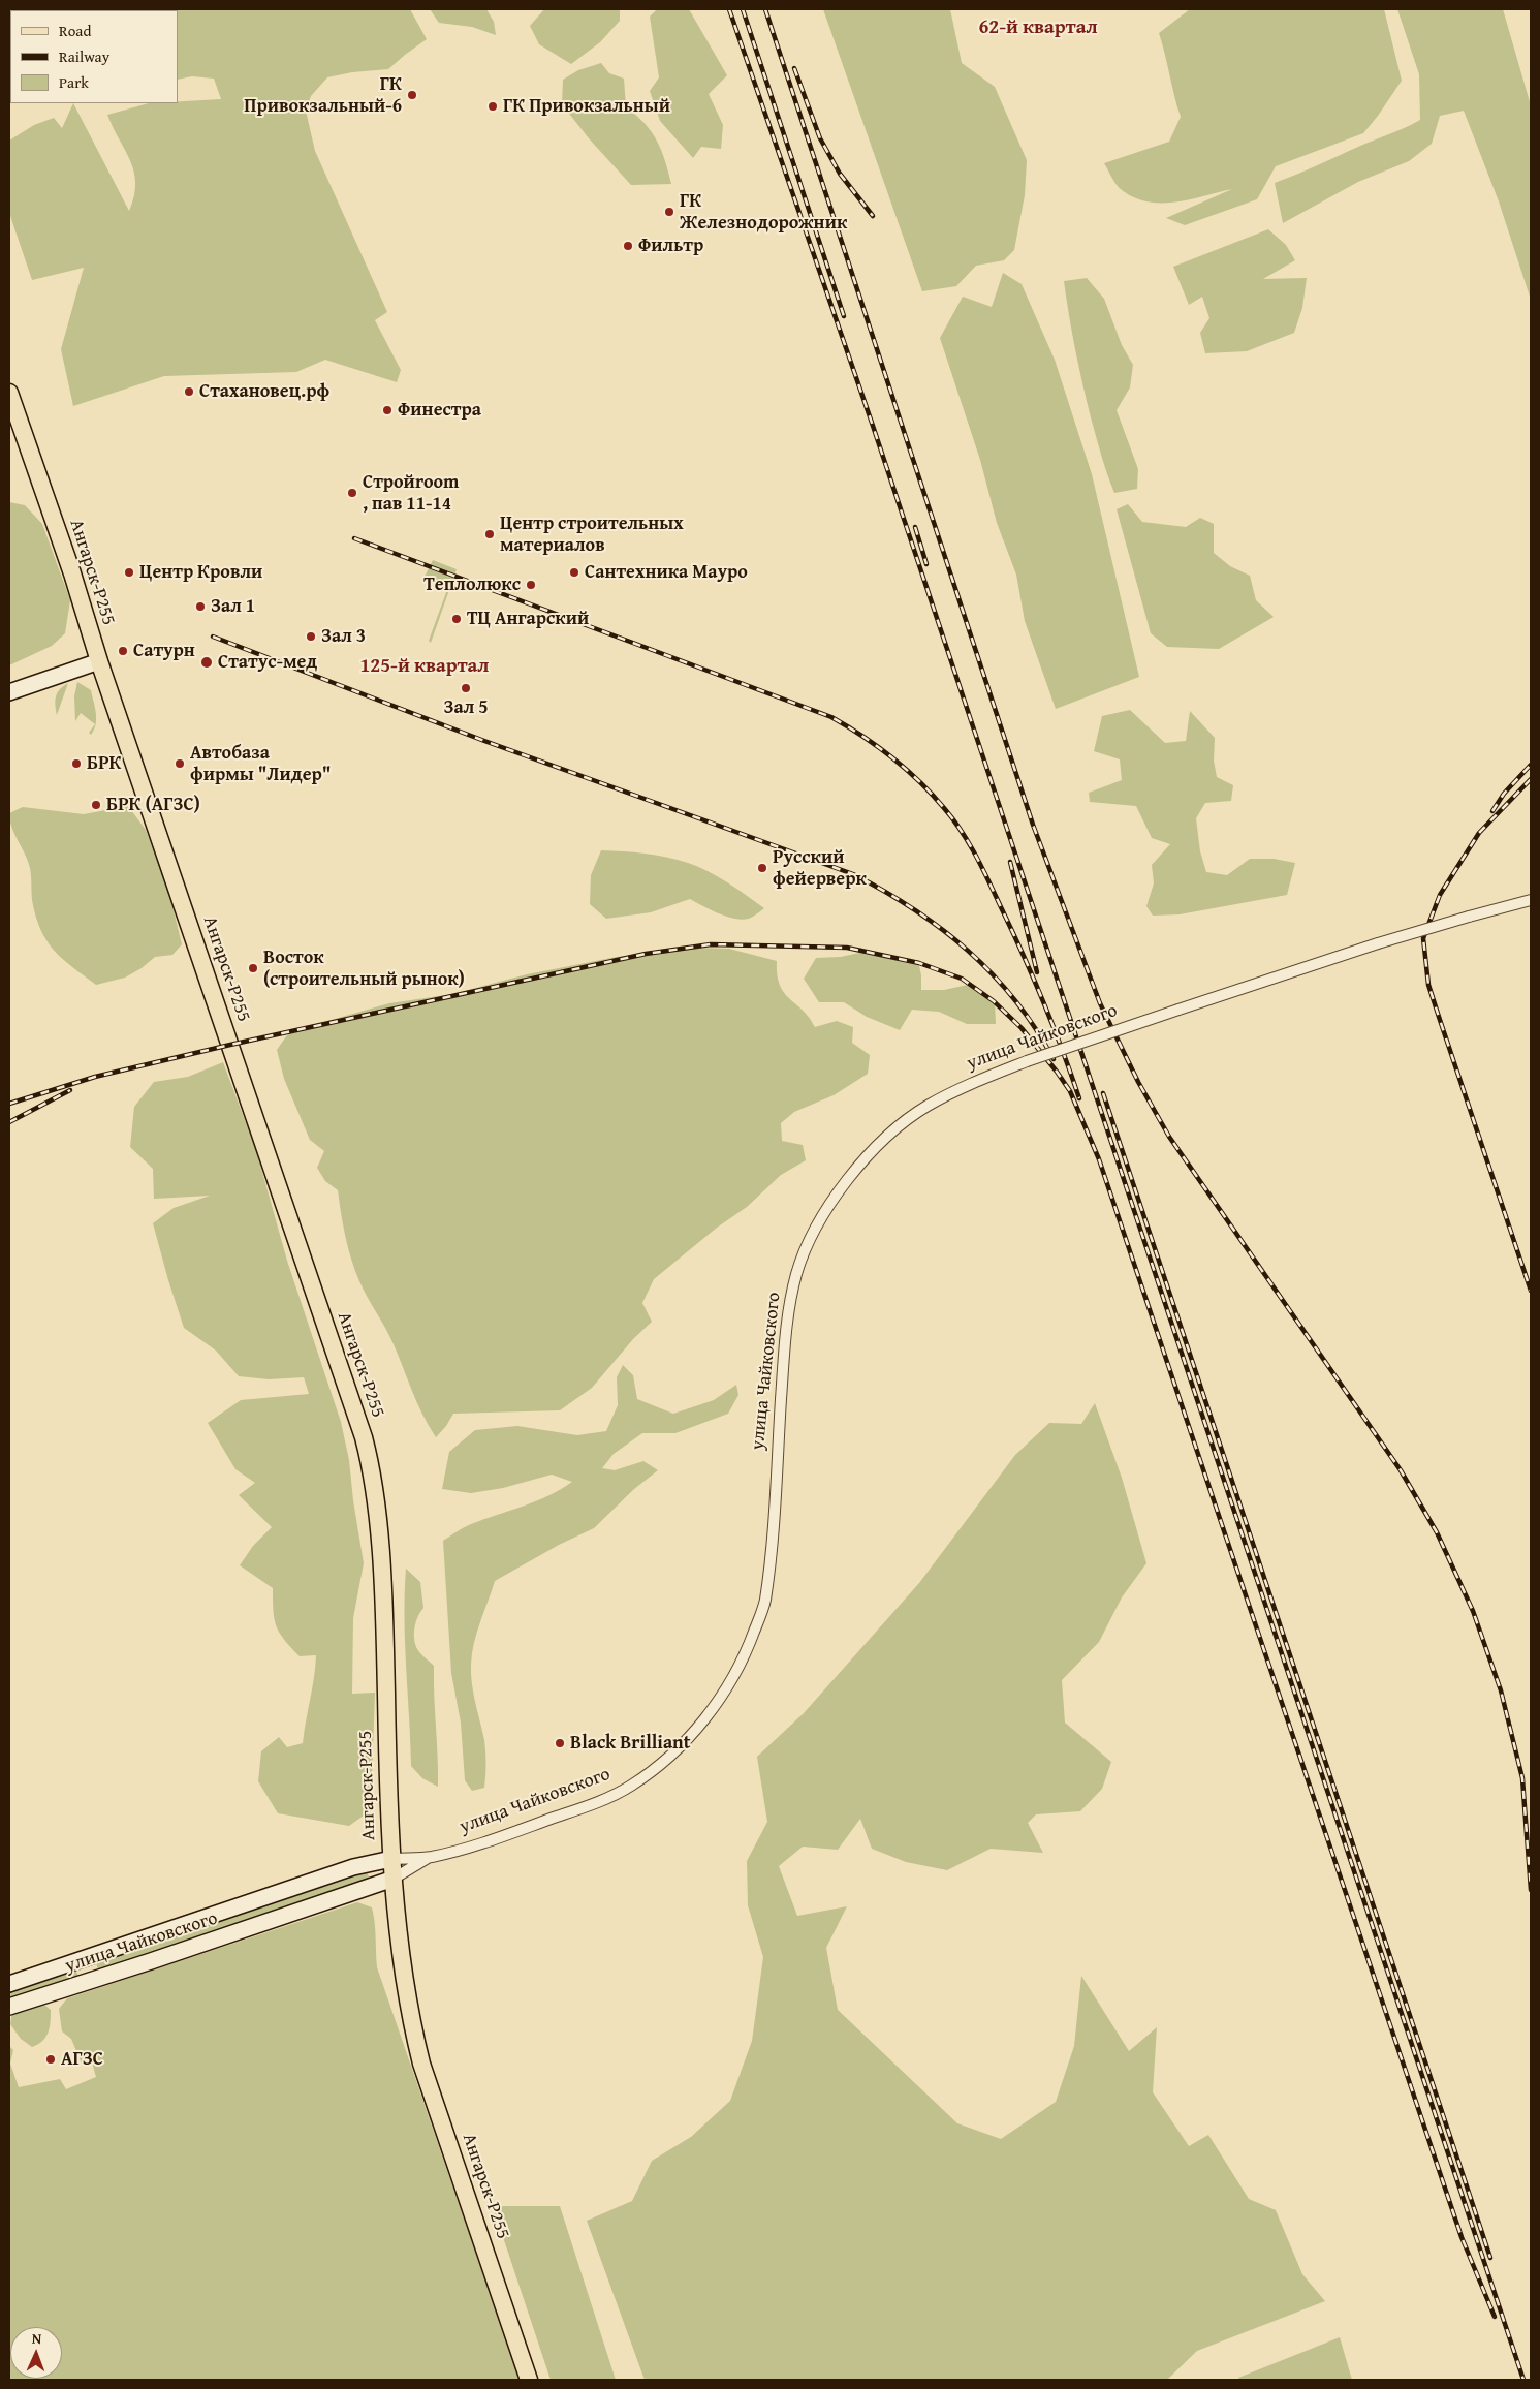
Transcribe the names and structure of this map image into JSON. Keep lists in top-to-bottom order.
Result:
{
  "streets": {
    "main road": ["Ангарск-Р255", "улица Чайковского"]
  },
  "crossings": [
    ["Ангарск-Р255", "улица Чайковского"]
  ],
  "districts": ["62-й квартал", "125-й квартал"],
  "places": [
    "ГК Привокзальный-6",
    "ГК Привокзальный",
    "ГК Железнодорожник",
    "Фильтр",
    "Стахановец.рф",
    "Финестра",
    "Стройroom , пав 11-14",
    "Центр строительных материалов",
    "Центр Кровли",
    "Сантехника Мауро",
    "Теплолюкс",
    "Зал 1",
    "ТЦ Ангарский",
    "Зал 3",
    "Сатурн",
    "Статус-мед",
    "Зал 5",
    "БРК",
    "Автобаза фирмы \"Лидер\"",
    "БРК (АГЗС)",
    "Русский фейерверк",
    "Восток (строительный рынок)",
    "Black Brilliant",
    "АГЗС"
  ],
  "legend": ["Road", "Railway", "Park"],
  "north": "top"
}
